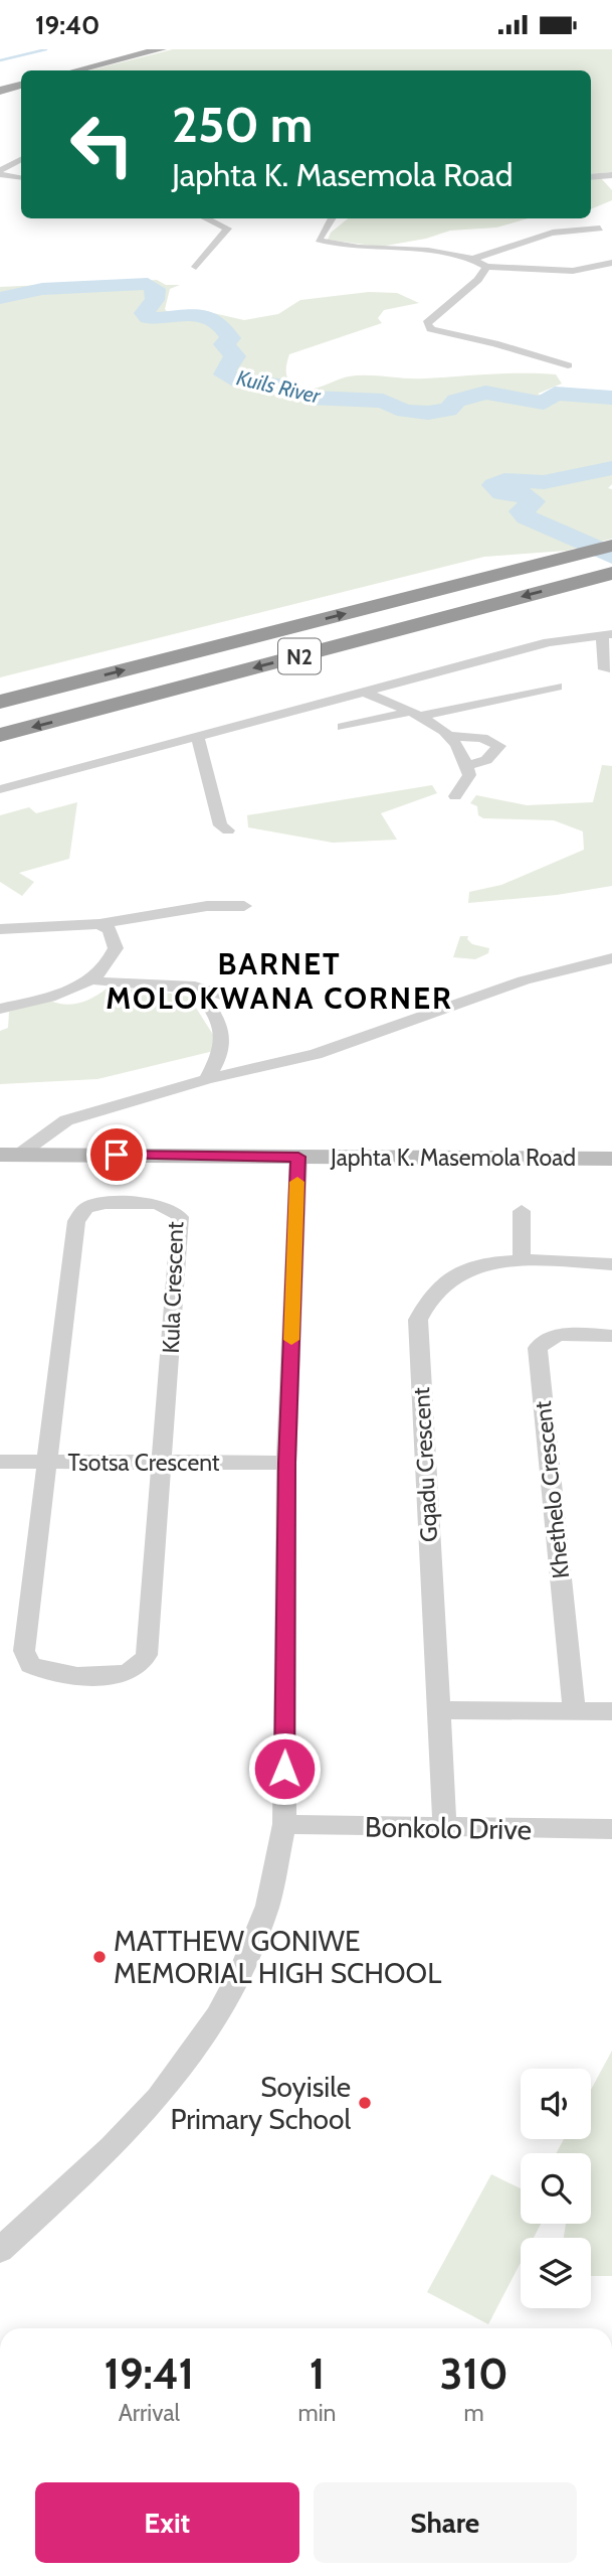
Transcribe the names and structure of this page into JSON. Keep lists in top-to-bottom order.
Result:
{
  "streets": {
    "highway": ["N2"],
    "main road": ["Japhta K. Masemola Road"],
    "street": [
      "Kula Crescent",
      "Tsotsa Crescent",
      "Gqadu Crescent",
      "Khethelo Crescent",
      "Bonkolo Drive"
    ]
  },
  "crossings": [
    ["Kula Crescent", "Tsotsa Crescent"],
    ["Gqadu Crescent", "Bonkolo Drive"]
  ],
  "districts": ["BARNET MOLOKWANA CORNER"],
  "water": ["Kuils River"],
  "places": ["MATTHEW GONIWE MEMORIAL HIGH SCHOOL", "Soyisile Primary School"],
  "page": {
    "status": "19:40",
    "turn": ["250 m", "Japhta K. Masemola Road"],
    "eta": [
      "19:41",
      "Arrival",
      "1",
      "min",
      "310",
      "m"
    ],
    "buttons": ["Exit", "Share"]
  }
}
